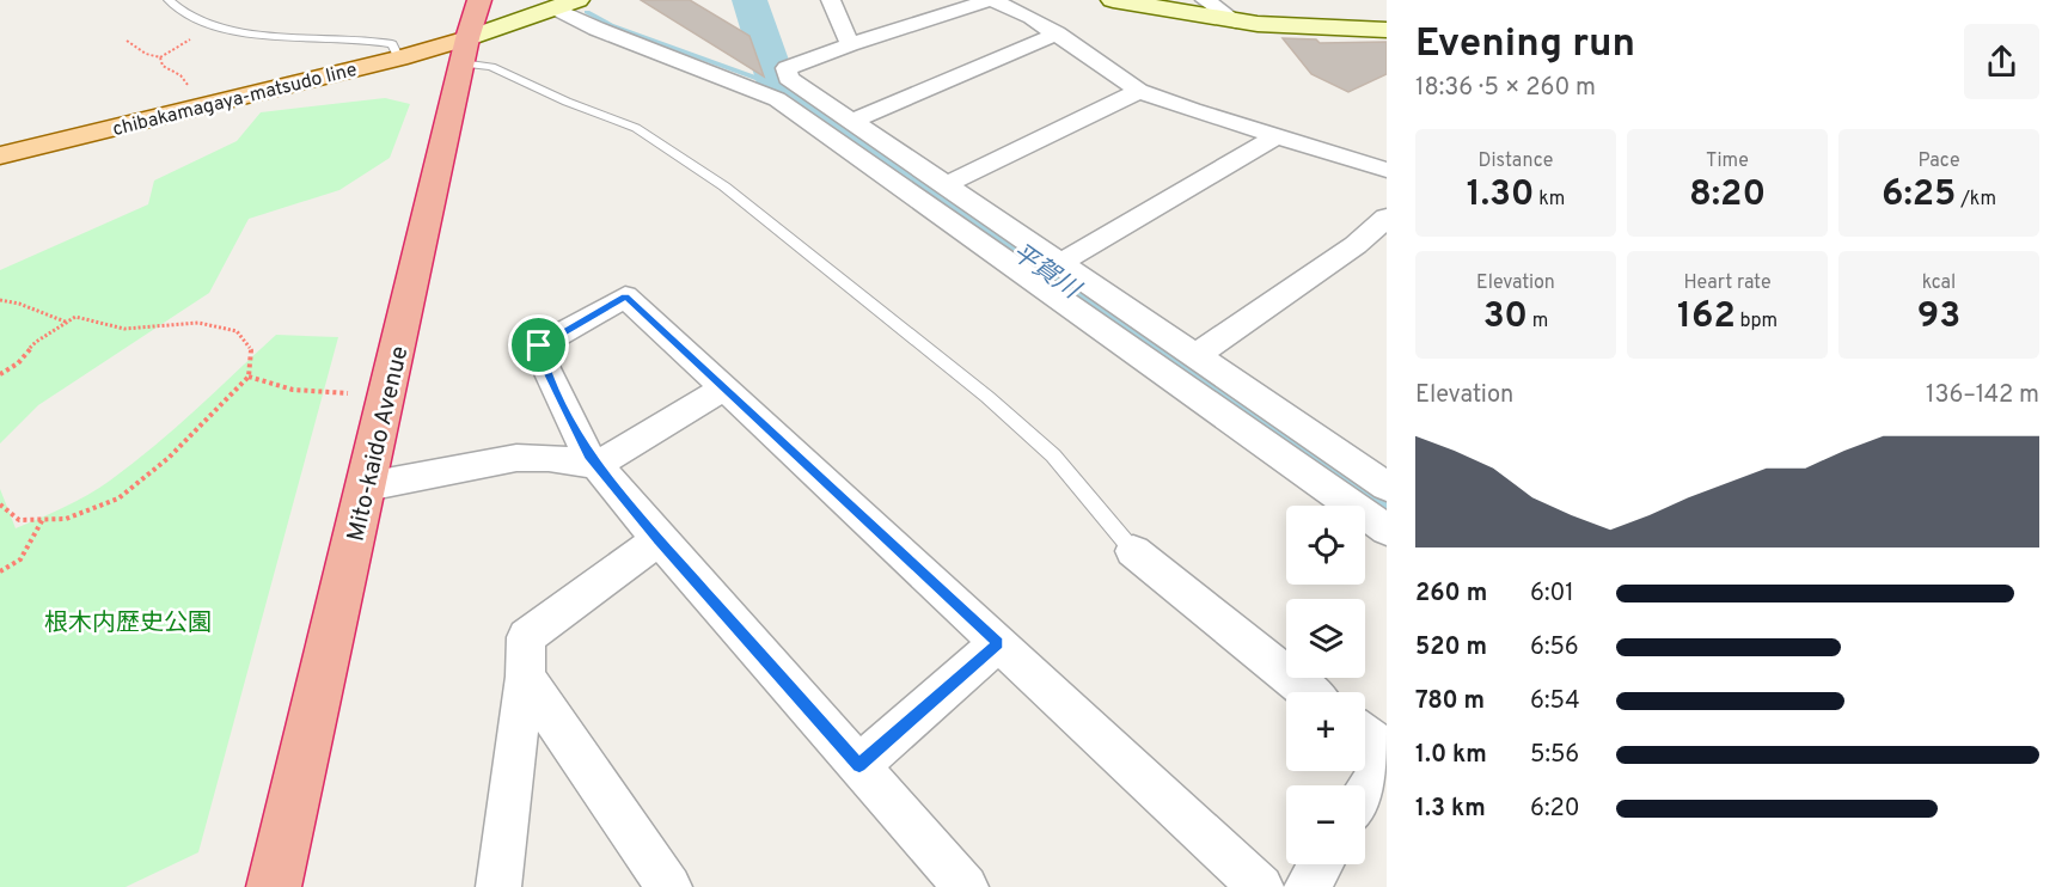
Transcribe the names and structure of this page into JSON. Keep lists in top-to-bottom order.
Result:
{
  "streets": {
    "highway": ["Mito-kaido Avenue"],
    "main road": ["chibakamagaya-matsudo line"]
  },
  "crossings": [
    ["chibakamagaya-matsudo line", "Mito-kaido Avenue"]
  ],
  "water": ["平賀川"],
  "parks": ["根木内歴史公園"],
  "page": {
    "heading": ["Evening run", "18:36 · 5 × 260 m"],
    "stats": [
      ["Distance", "1.30 km"],
      ["Time", "8:20"],
      ["Pace", "6:25 /km"],
      ["Elevation", "30 m"],
      ["Heart rate", "162 bpm"],
      ["kcal", "93"]
    ],
    "chart": ["Elevation", "136–142 m"],
    "map_buttons": ["+", "−"],
    "list": [
      {
        "name": "260 m",
        "note": "6:01"
      },
      {
        "name": "520 m",
        "note": "6:56"
      },
      {
        "name": "780 m",
        "note": "6:54"
      },
      {
        "name": "1.0 km",
        "note": "5:56"
      },
      {
        "name": "1.3 km",
        "note": "6:20"
      }
    ]
  }
}
